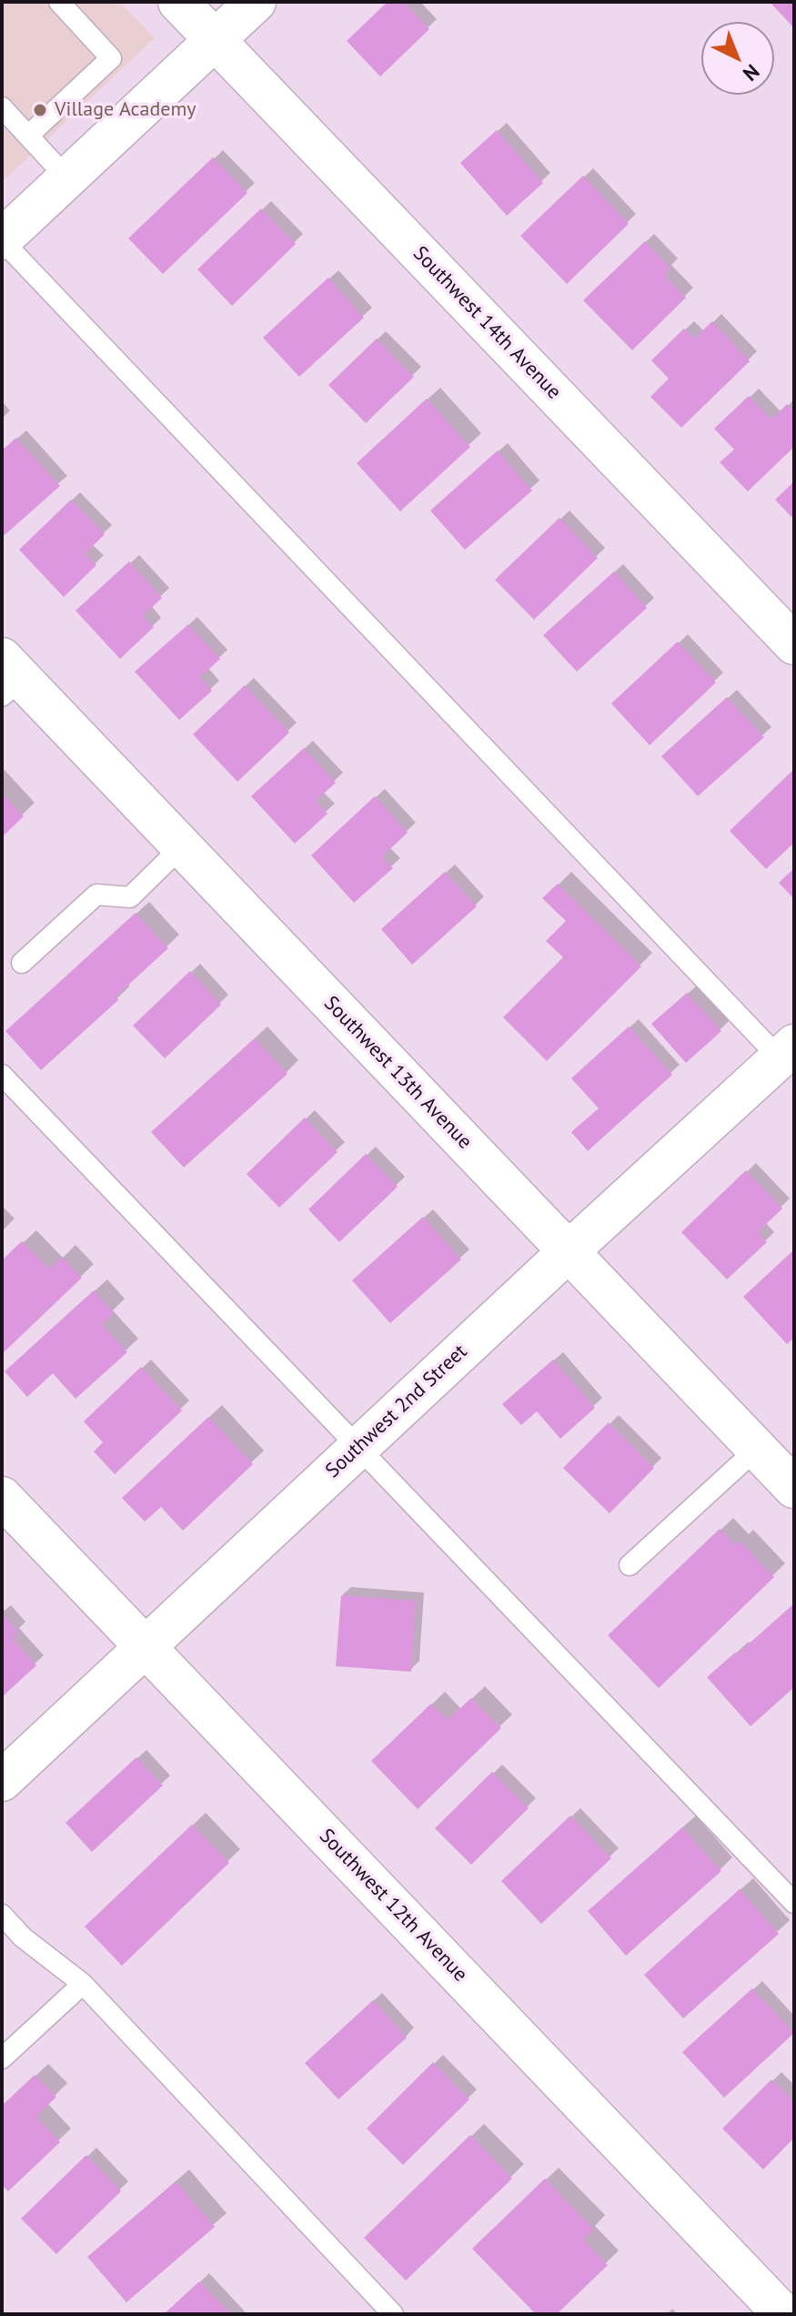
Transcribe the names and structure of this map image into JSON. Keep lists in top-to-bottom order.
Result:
{
  "streets": {
    "street": [
      "Southwest 14th Avenue",
      "Southwest 13th Avenue",
      "Southwest 2nd Street",
      "Southwest 12th Avenue"
    ]
  },
  "crossings": [
    ["Southwest 13th Avenue", "Southwest 2nd Street"],
    ["Southwest 2nd Street", "Southwest 12th Avenue"]
  ],
  "places": ["Village Academy"],
  "north": "bottom right"
}
